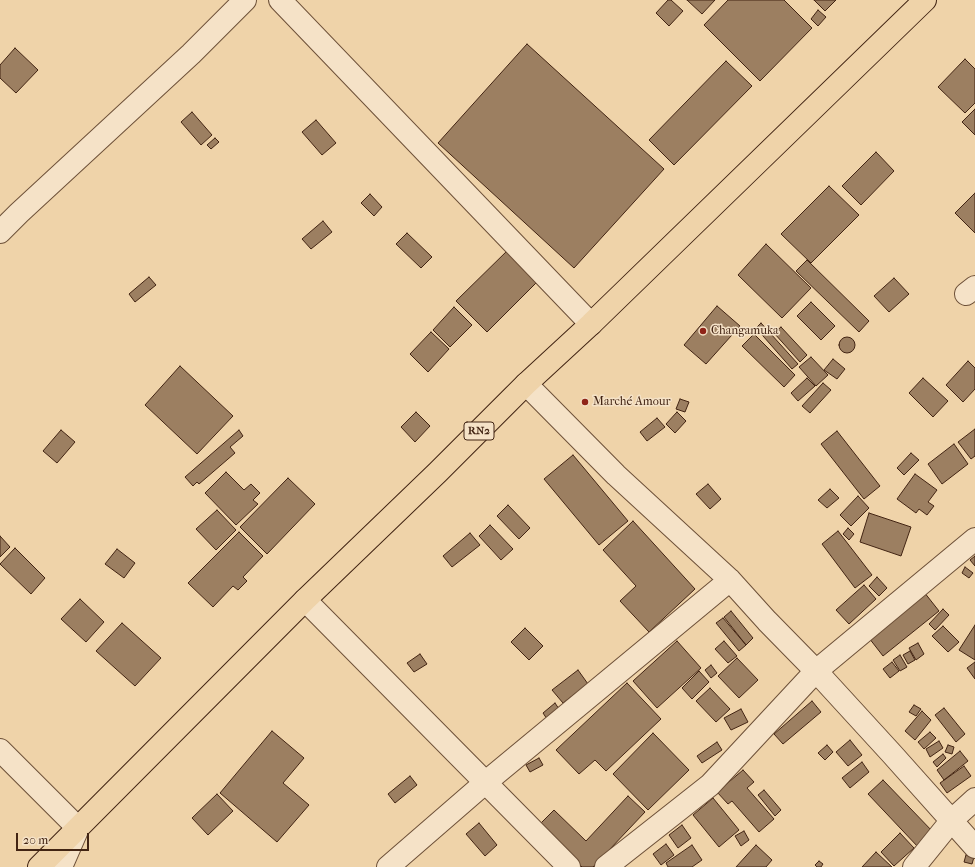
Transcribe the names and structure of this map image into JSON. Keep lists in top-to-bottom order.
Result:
{
  "streets": {
    "highway": ["RN2"]
  },
  "places": ["Changamuka", "Marché Amour"],
  "scale_bar": "20 m"
}
